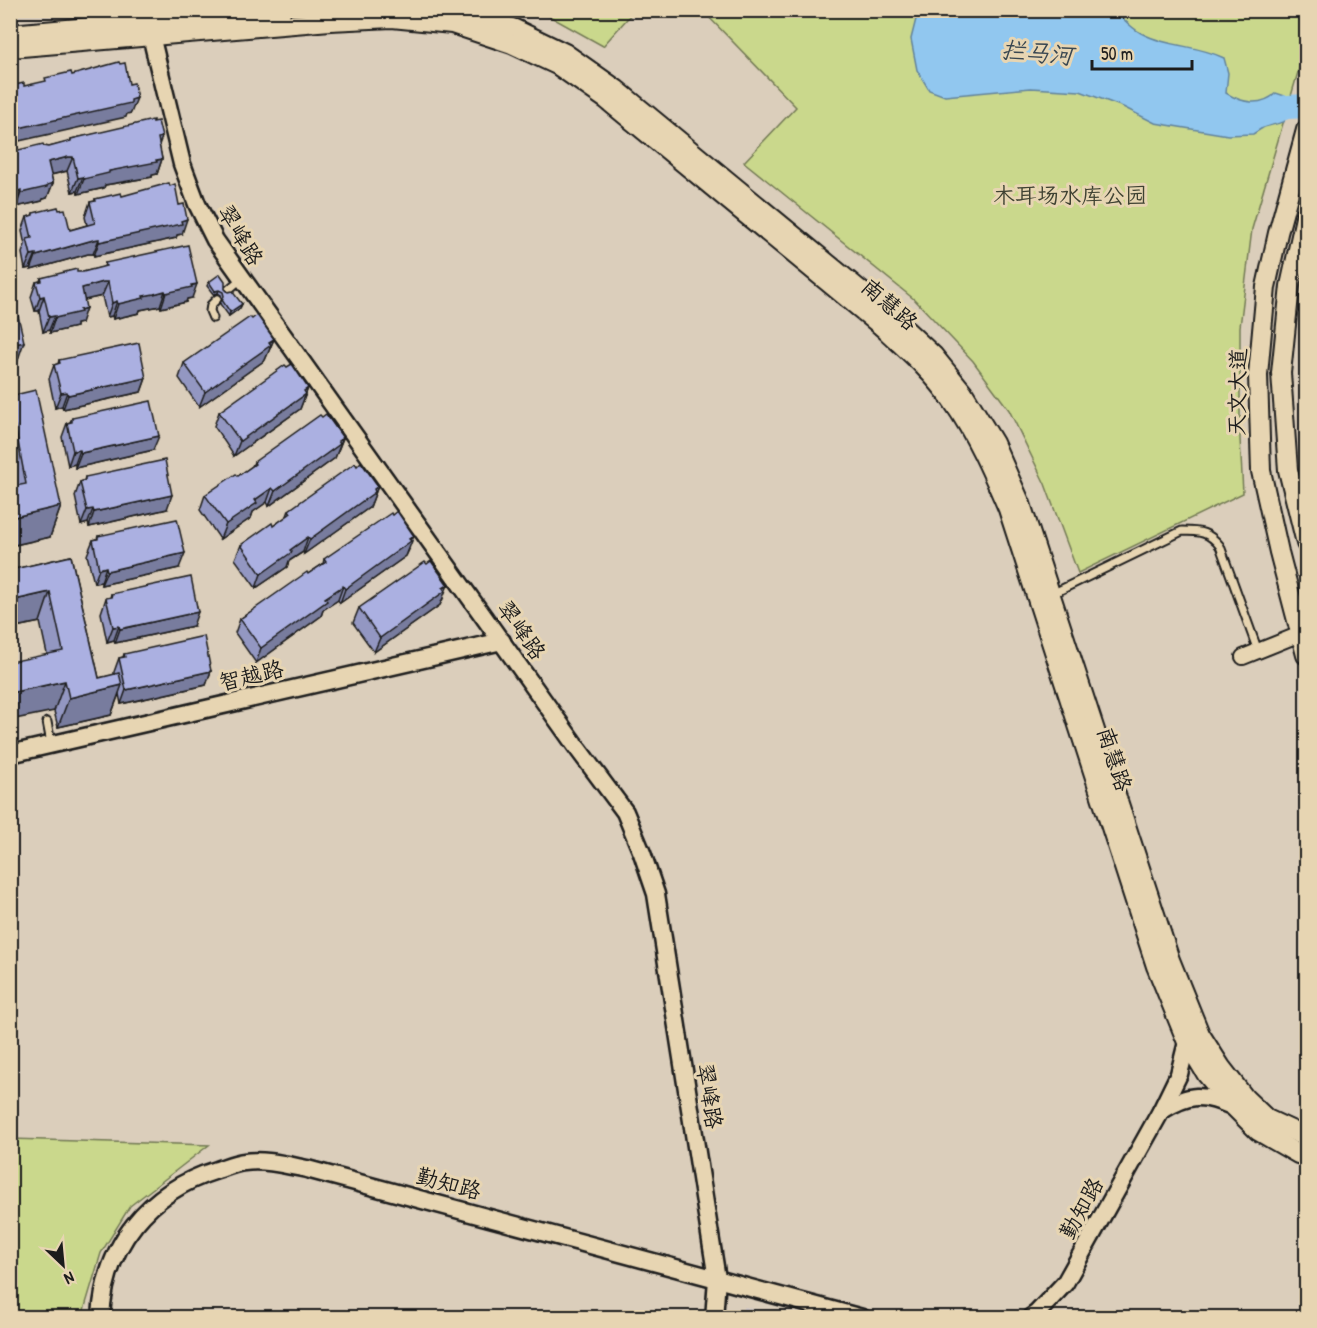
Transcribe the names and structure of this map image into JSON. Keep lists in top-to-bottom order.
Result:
{
  "streets": {
    "main road": ["南慧路", "天文大道"],
    "street": ["翠峰路", "智越路", "勤知路"]
  },
  "crossings": [
    ["翠峰路", "南慧路"],
    ["翠峰路", "智越路"],
    ["翠峰路", "勤知路"],
    ["南慧路", "勤知路"]
  ],
  "water": ["拦马河"],
  "parks": ["木耳场水库公园"],
  "scale_bar": "50 m",
  "north": "bottom right"
}
